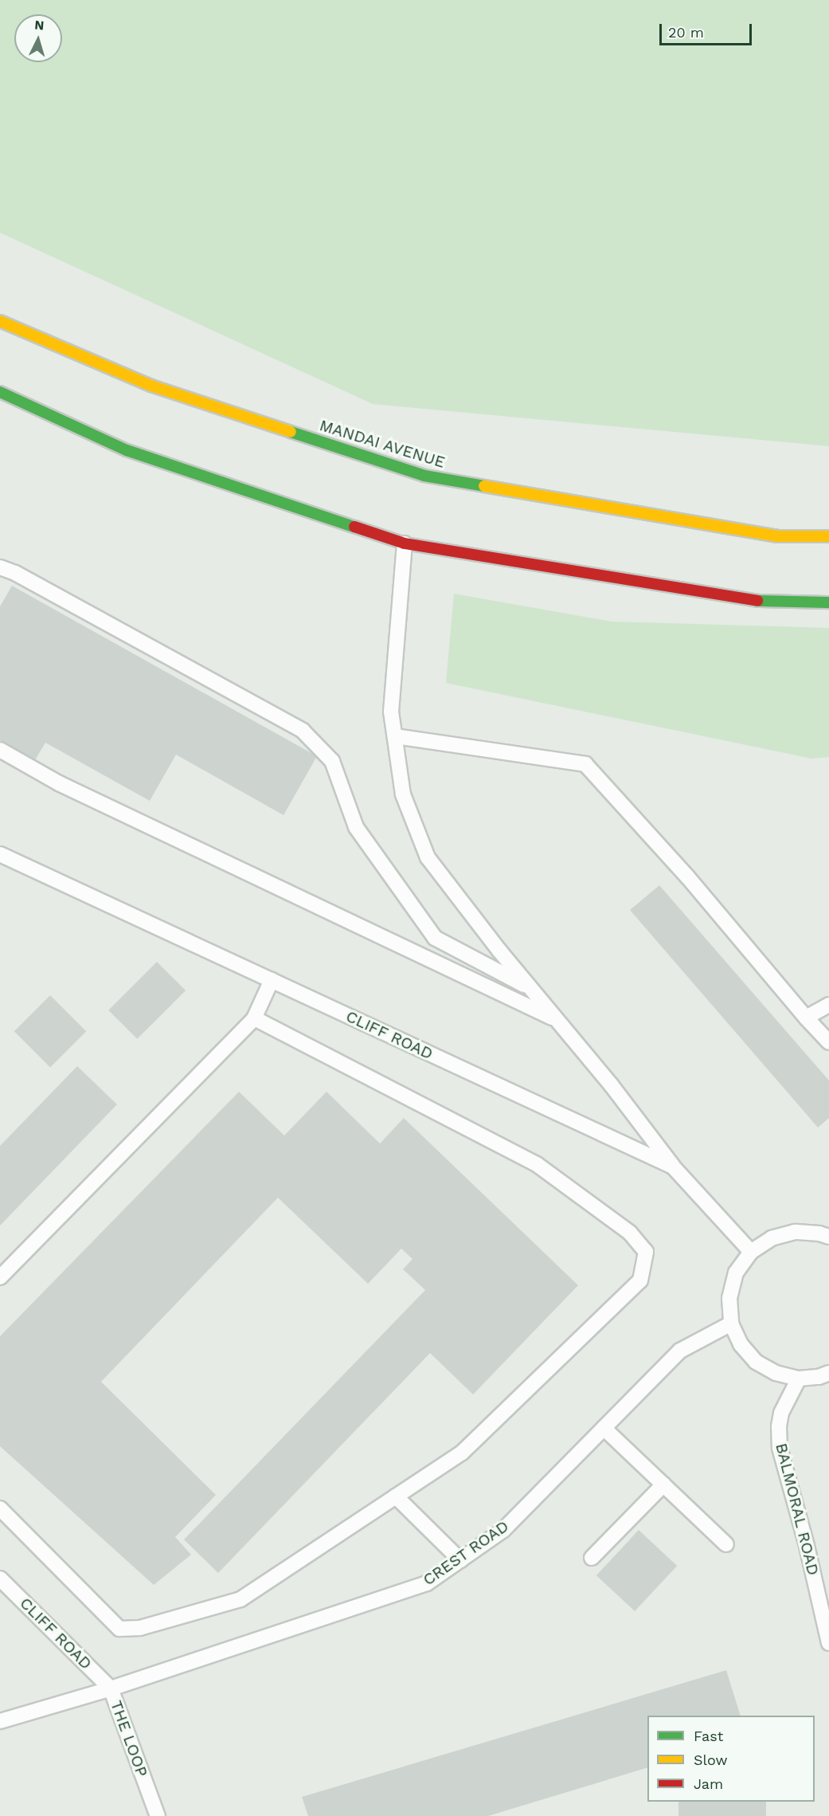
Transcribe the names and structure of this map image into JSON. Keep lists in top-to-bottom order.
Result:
{
  "streets": {
    "main road": ["MANDAI AVENUE"],
    "lane": [
      "CLIFF ROAD",
      "BALMORAL ROAD",
      "CREST ROAD",
      "THE LOOP"
    ]
  },
  "crossings": [
    ["CLIFF ROAD", "CREST ROAD"],
    ["CLIFF ROAD", "THE LOOP"],
    ["CREST ROAD", "THE LOOP"]
  ],
  "legend": ["Fast", "Slow", "Jam"],
  "scale_bar": "20 m",
  "north": "top"
}
